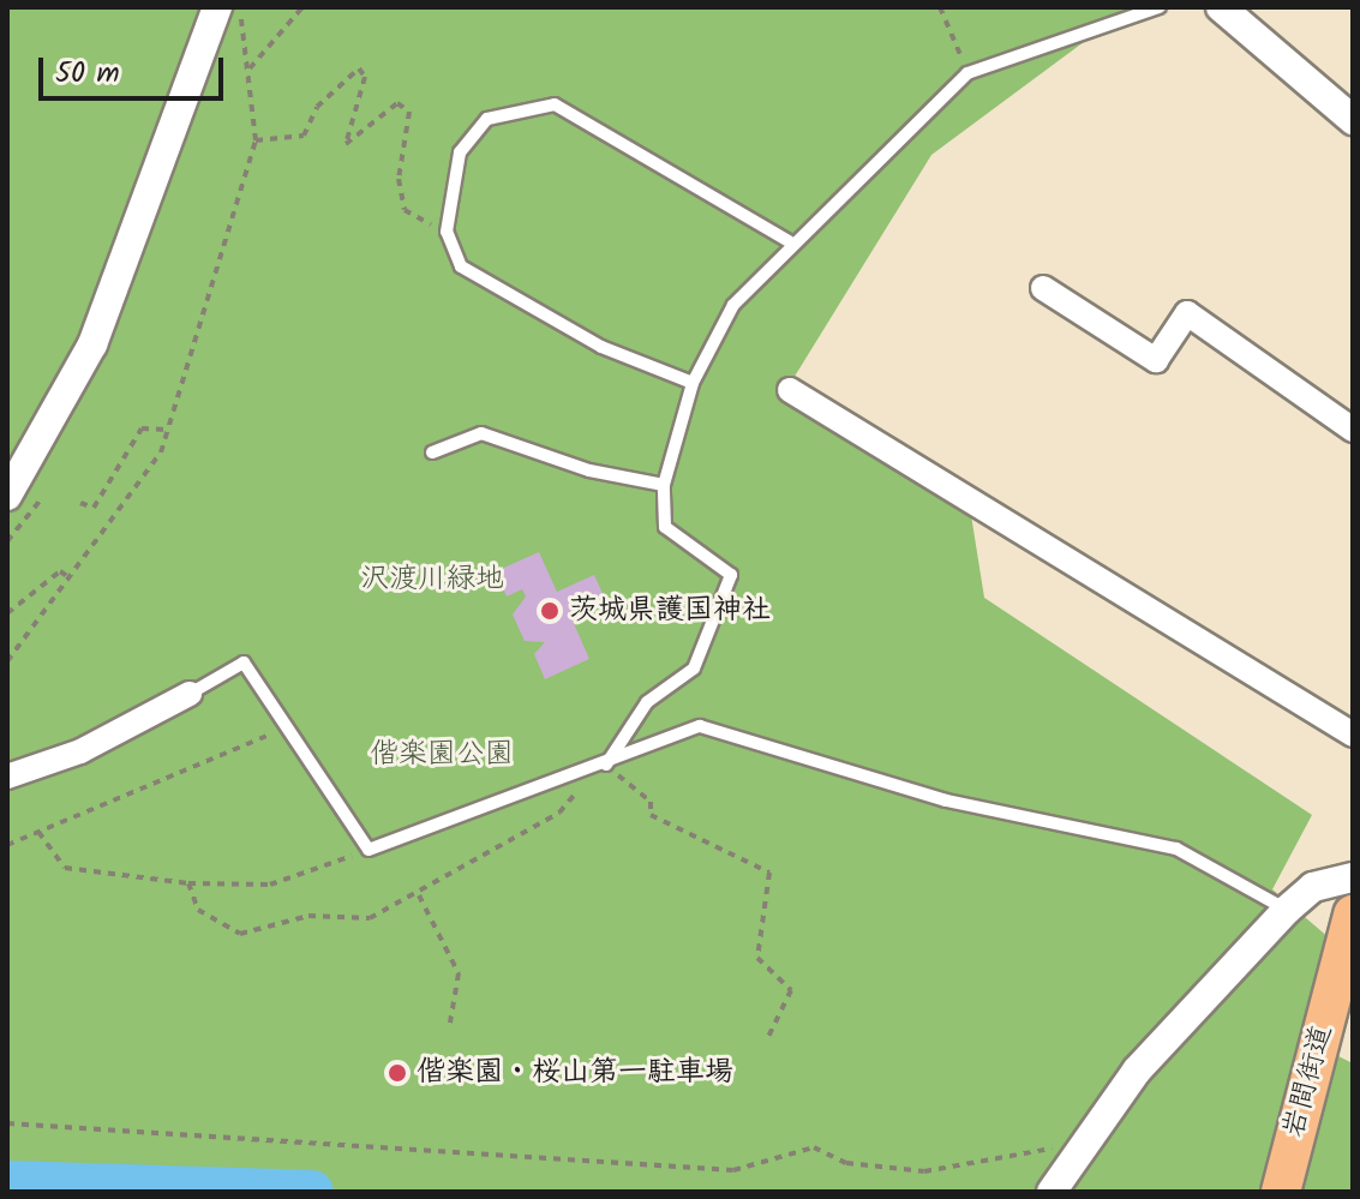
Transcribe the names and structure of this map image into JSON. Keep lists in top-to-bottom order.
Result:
{
  "streets": {
    "main road": ["岩間街道"]
  },
  "parks": ["沢渡川緑地", "偕楽園公園"],
  "places": ["茨城県護国神社", "偕楽園・桜山第一駐車場"],
  "scale_bar": "50 m"
}
